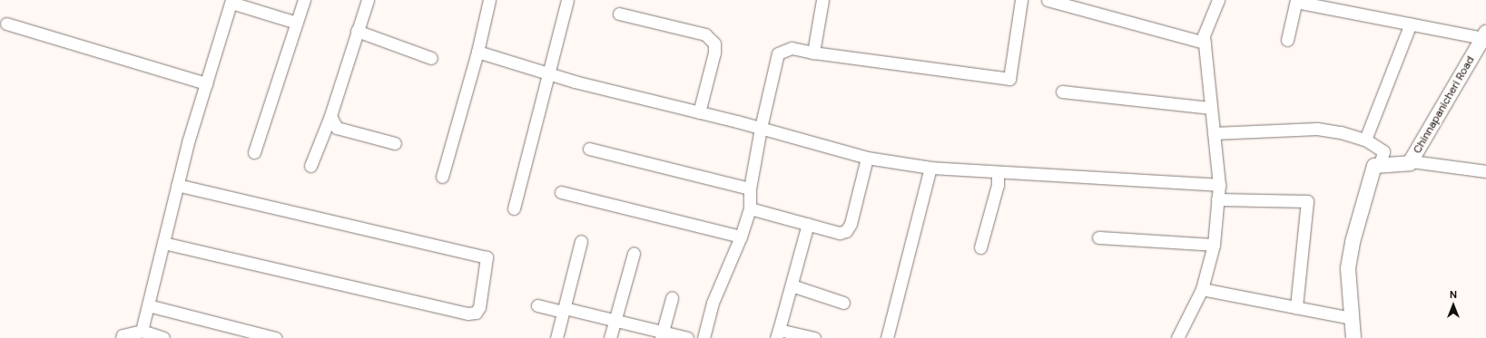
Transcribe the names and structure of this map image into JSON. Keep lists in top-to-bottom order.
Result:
{
  "streets": {
    "street": ["Chinnapanicheri Road"]
  },
  "north": "top"
}
